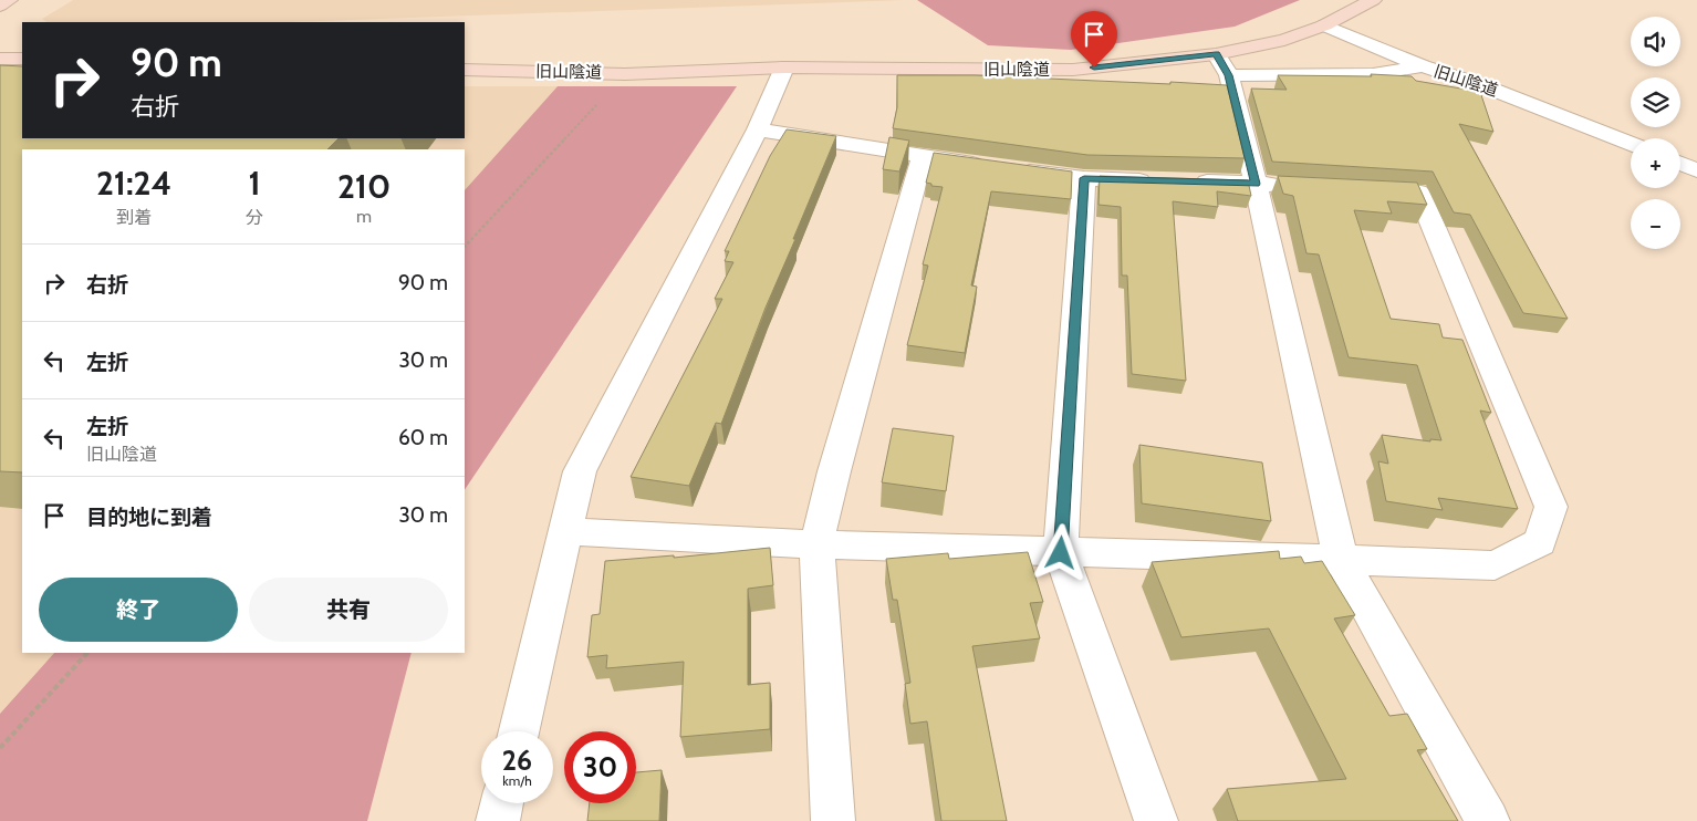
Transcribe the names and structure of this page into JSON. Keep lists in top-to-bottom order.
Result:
{
  "streets": {
    "street": ["旧山陰道"]
  },
  "page": {
    "map_buttons": ["+", "−"],
    "turn": ["90 m", "右折"],
    "eta": [
      "21:24",
      "到着",
      "1",
      "分",
      "210",
      "m"
    ],
    "list": [
      {
        "name": "右折",
        "value": "90 m"
      },
      {
        "name": "左折",
        "value": "30 m"
      },
      {
        "name": "左折",
        "note": "旧山陰道",
        "value": "60 m"
      },
      {
        "name": "目的地に到着",
        "value": "30 m"
      }
    ],
    "buttons": ["終了", "共有"],
    "speed": "26 km/h",
    "limit": "30"
  }
}
